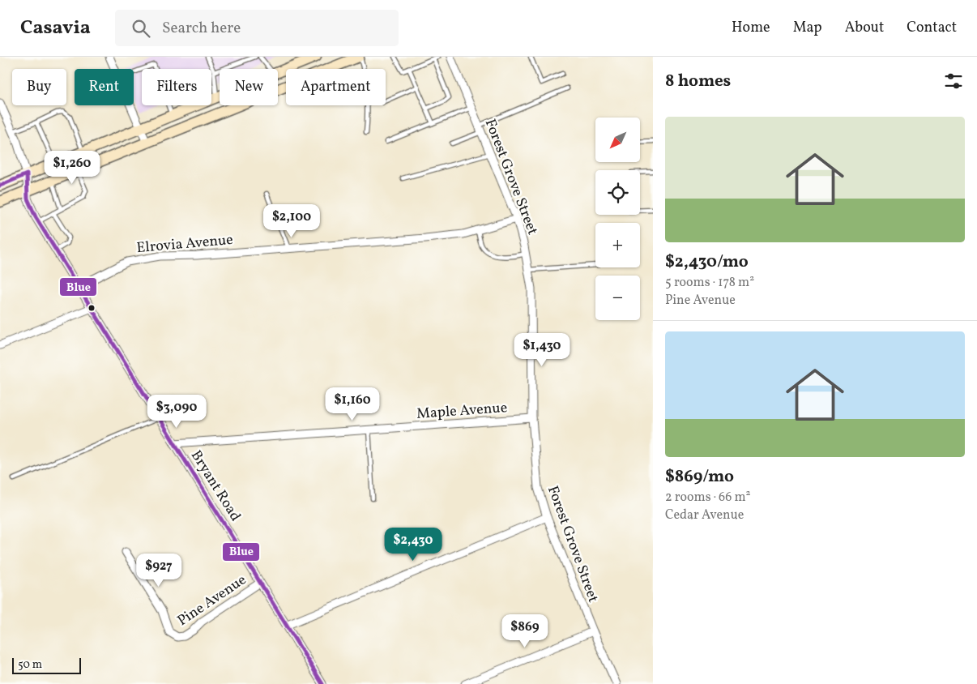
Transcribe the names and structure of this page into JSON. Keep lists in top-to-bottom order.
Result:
{
  "streets": {
    "street": [
      "Forest Grove Street",
      "Elrovia Avenue",
      "Maple Avenue",
      "Bryant Road",
      "Pine Avenue"
    ]
  },
  "crossings": [
    ["Forest Grove Street", "Elrovia Avenue"],
    ["Forest Grove Street", "Maple Avenue"],
    ["Elrovia Avenue", "Bryant Road"],
    ["Maple Avenue", "Bryant Road"],
    ["Bryant Road", "Pine Avenue"]
  ],
  "lines": ["transit line Blue"],
  "scale_bar": "50 m",
  "north": "bottom left",
  "page": {
    "header": "Casavia",
    "search": "Search here",
    "nav": [
      "Home",
      "Map",
      "About",
      "Contact"
    ],
    "heading": "8 homes",
    "chip": [
      "Buy",
      "Rent",
      "Filters",
      "New",
      "Apartment"
    ],
    "list": [
      {
        "name": "$2,430/mo",
        "note": "5 rooms · 178 m² · Pine Avenue"
      },
      {
        "name": "$869/mo",
        "note": "2 rooms · 66 m² · Cedar Avenue"
      }
    ],
    "map_buttons": ["+", "−"],
    "price": [
      "$1,260",
      "$2,100",
      "$1,430",
      "$1,160",
      "$3,090",
      "$2,430",
      "$927",
      "$869"
    ],
    "scale": "50 m"
  }
}
